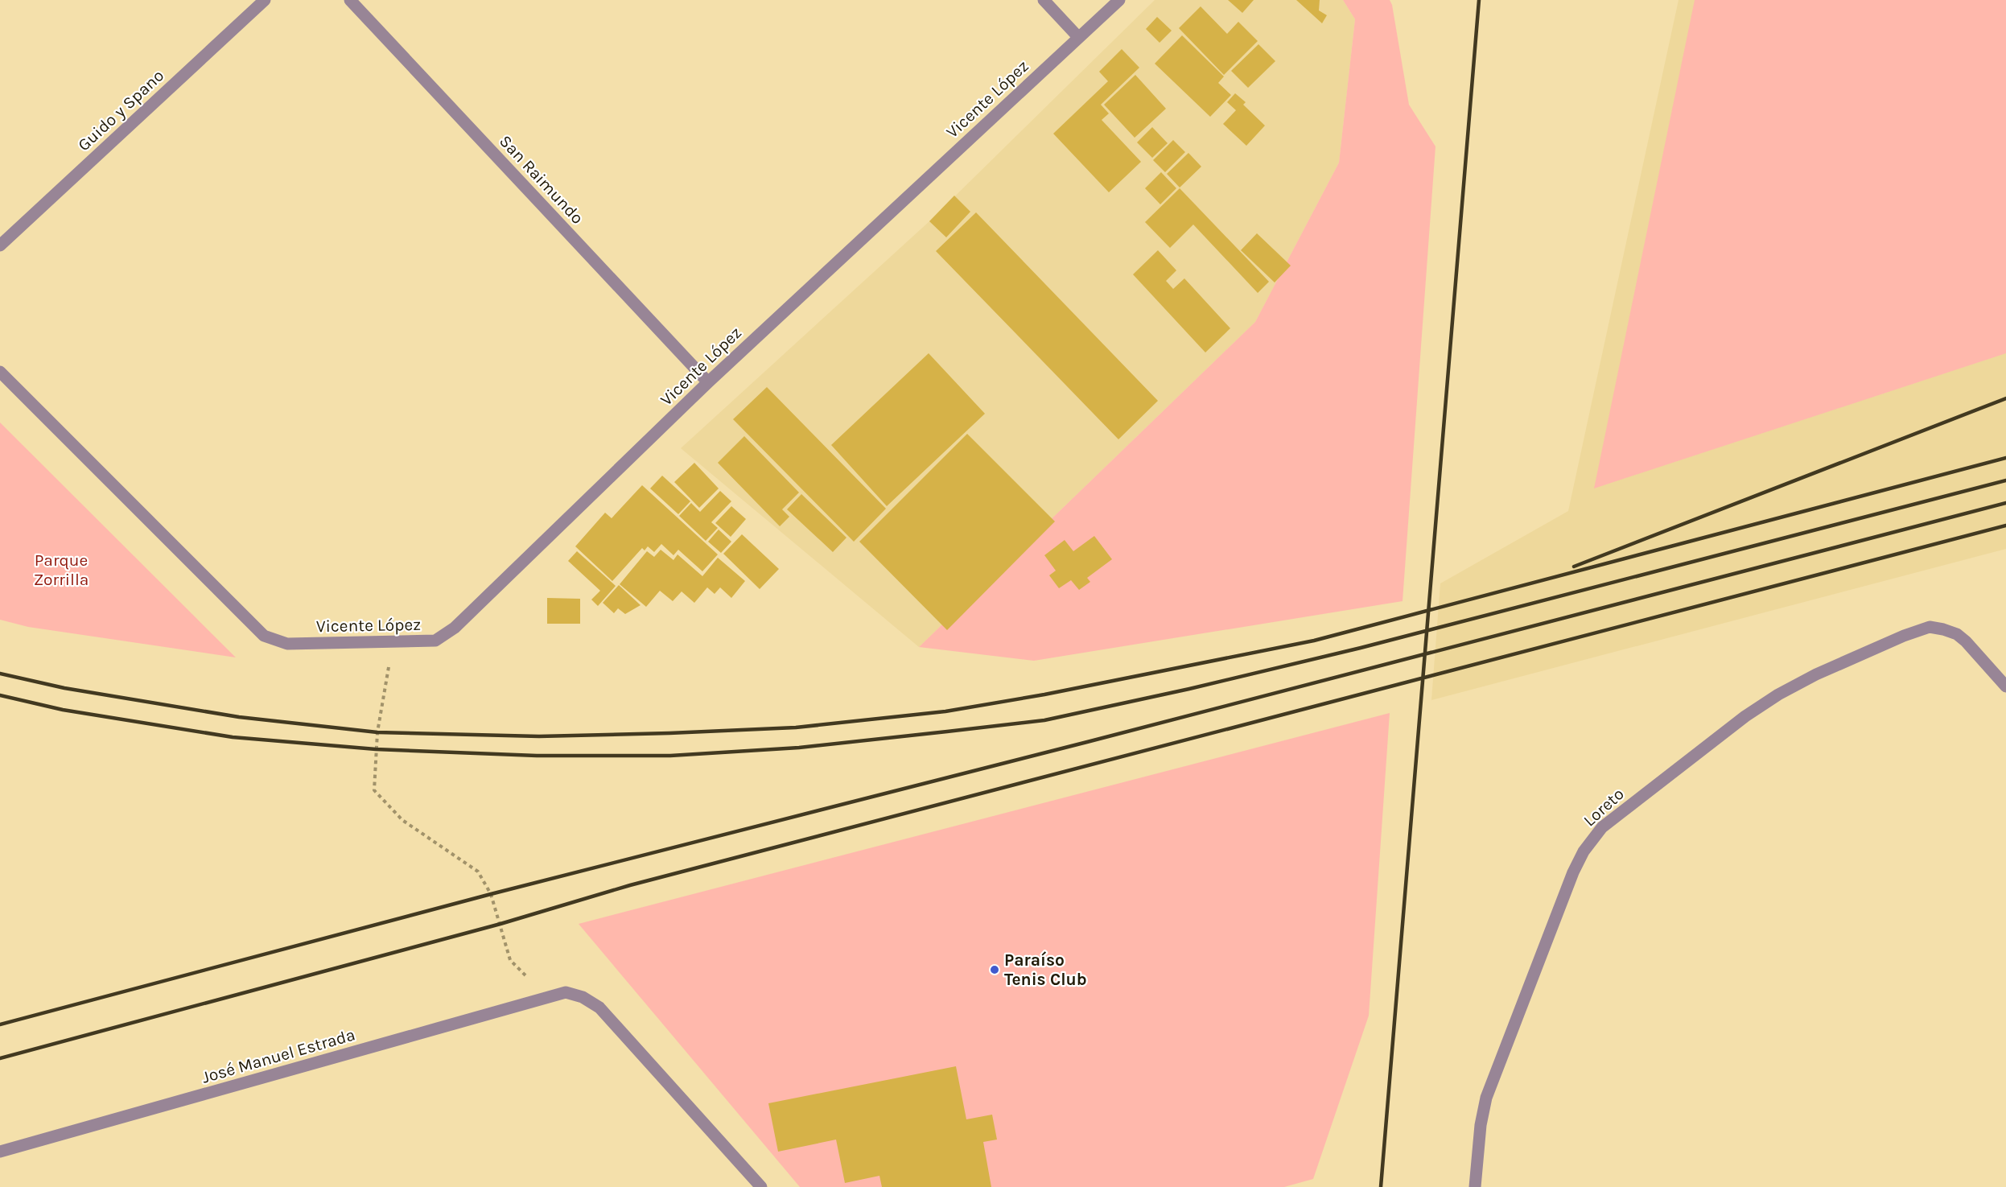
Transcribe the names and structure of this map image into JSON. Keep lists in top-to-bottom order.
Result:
{
  "streets": {
    "street": [
      "Vicente López",
      "Guido y Spano",
      "San Raimundo",
      "Loreto",
      "José Manuel Estrada"
    ]
  },
  "crossings": [
    ["Vicente López", "San Raimundo"]
  ],
  "parks": ["Parque Zorrilla"],
  "places": ["Paraíso Tenis Club"]
}
